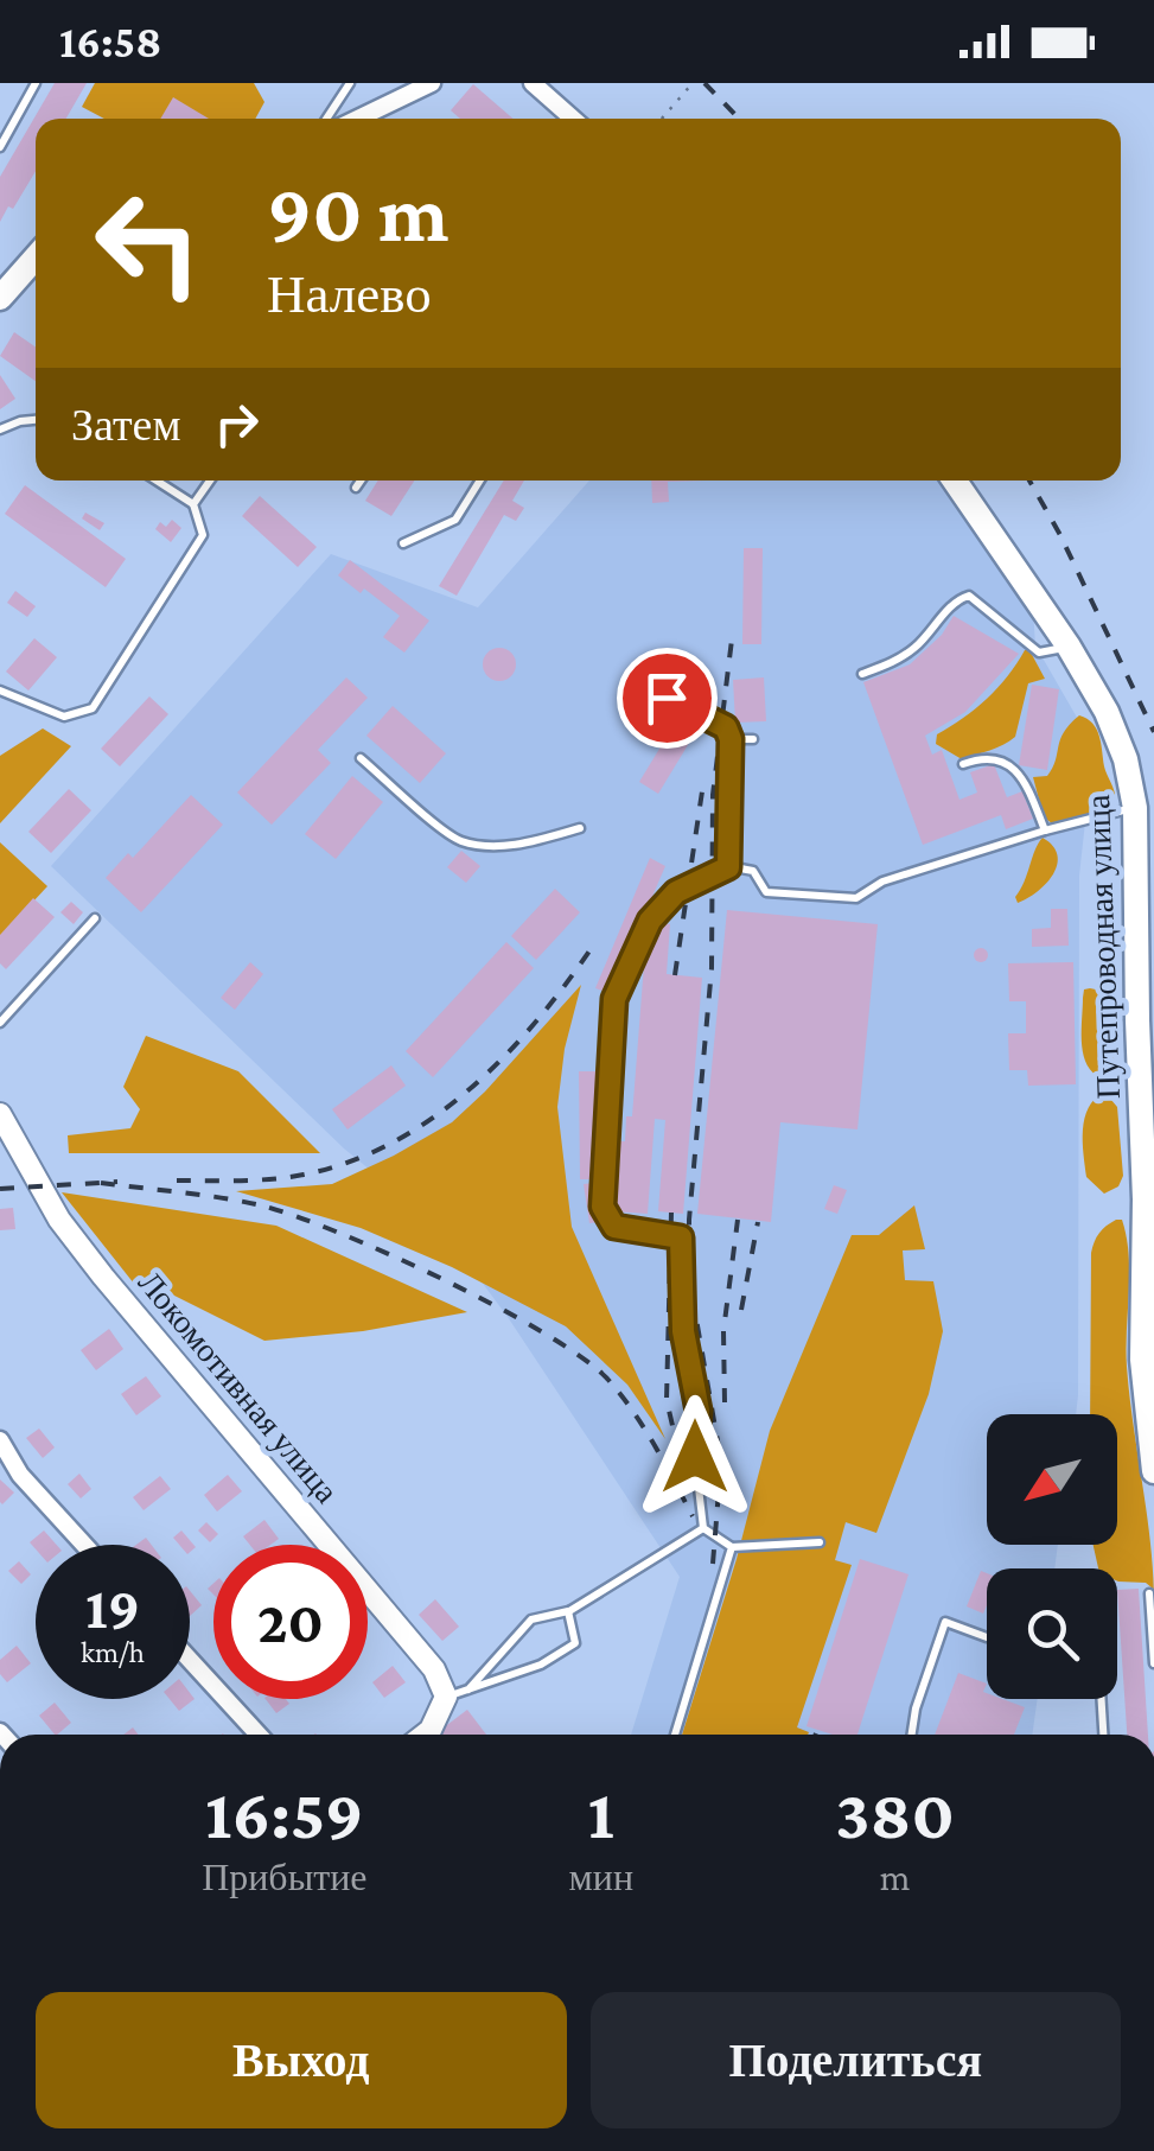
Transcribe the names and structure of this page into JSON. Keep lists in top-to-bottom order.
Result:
{
  "streets": {
    "main road": ["Путепроводная улица"],
    "street": ["Локомотивная улица"]
  },
  "north": "bottom left",
  "page": {
    "status": "16:58",
    "turn": ["90 m", "Налево"],
    "then": "Затем",
    "speed": "19 km/h",
    "limit": "20",
    "eta": [
      "16:59",
      "Прибытие",
      "1",
      "мин",
      "380",
      "m"
    ],
    "buttons": ["Выход", "Поделиться"]
  }
}
